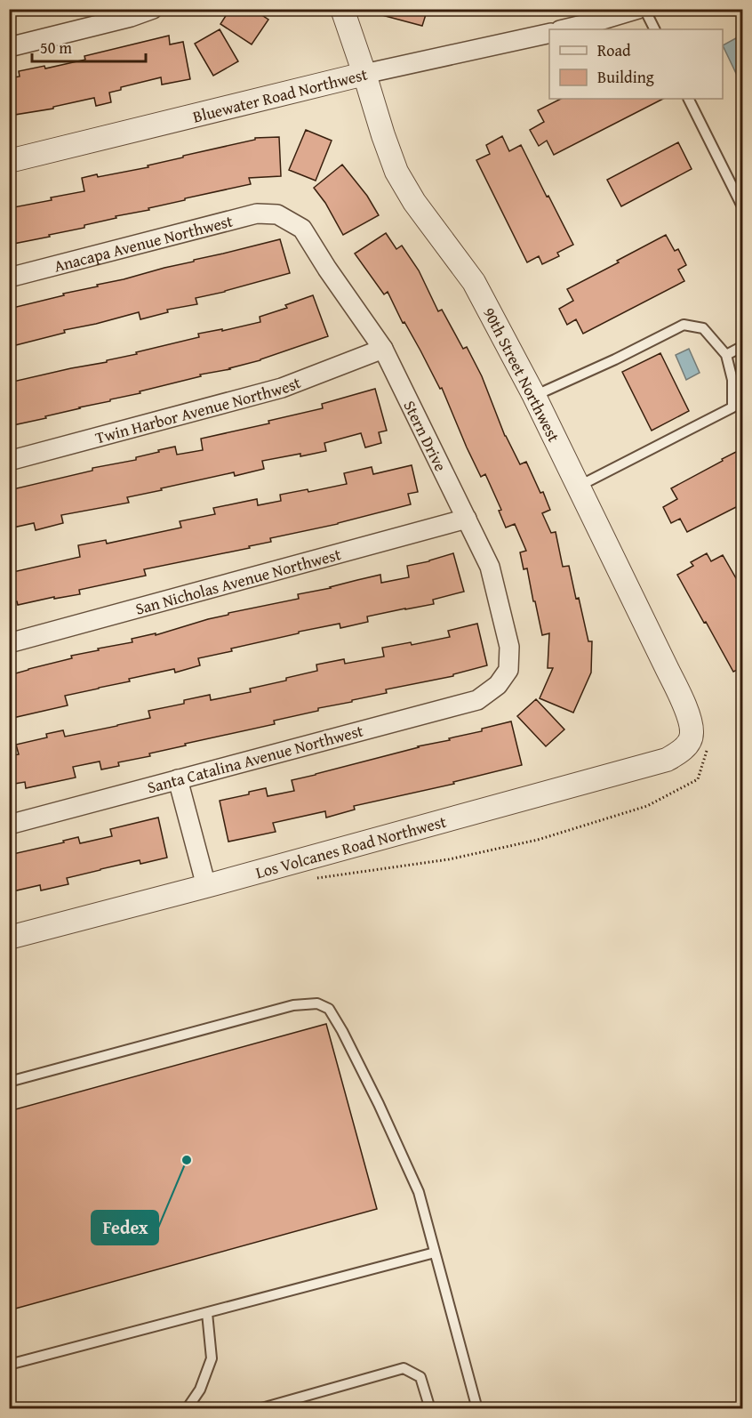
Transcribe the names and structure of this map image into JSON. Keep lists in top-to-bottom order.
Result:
{
  "streets": {
    "street": [
      "Bluewater Road Northwest",
      "Anacapa Avenue Northwest",
      "90th Street Northwest",
      "Twin Harbor Avenue Northwest",
      "Stern Drive",
      "San Nicholas Avenue Northwest",
      "Santa Catalina Avenue Northwest",
      "Los Volcanes Road Northwest"
    ]
  },
  "crossings": [
    ["Bluewater Road Northwest", "90th Street Northwest"],
    ["Anacapa Avenue Northwest", "Stern Drive"],
    ["90th Street Northwest", "Los Volcanes Road Northwest"],
    ["Twin Harbor Avenue Northwest", "Stern Drive"],
    ["Stern Drive", "San Nicholas Avenue Northwest"],
    ["Stern Drive", "Santa Catalina Avenue Northwest"]
  ],
  "places": ["Fedex"],
  "legend": ["Road", "Building"],
  "scale_bar": "50 m"
}
